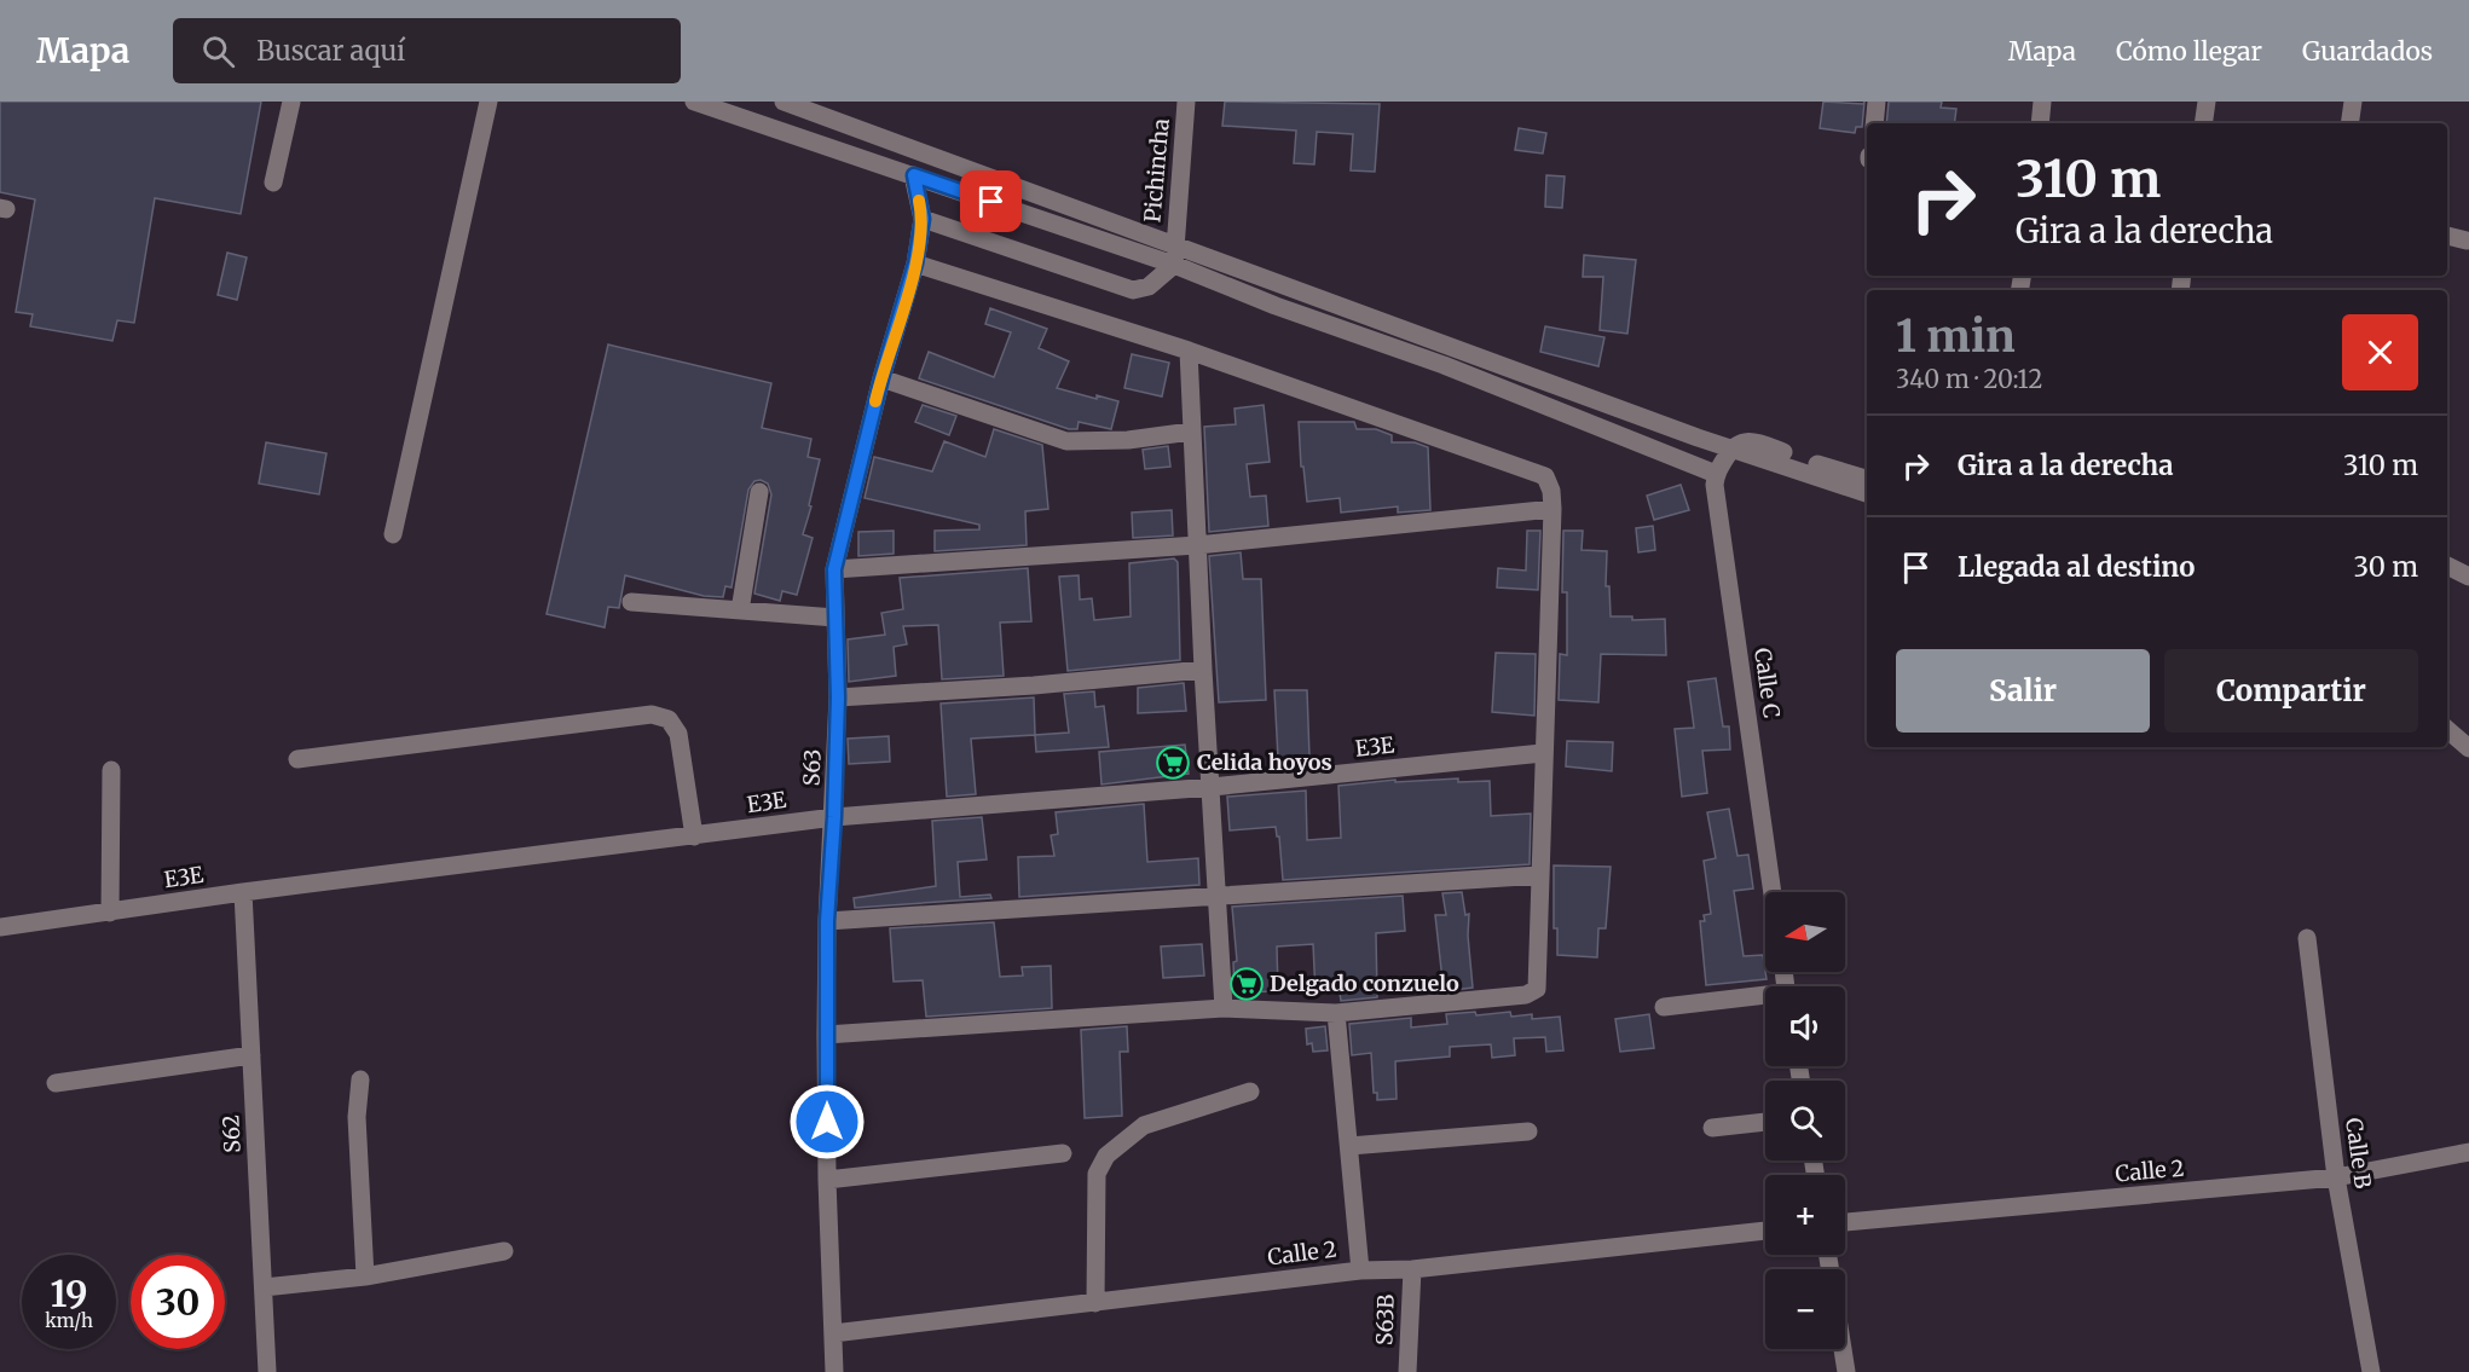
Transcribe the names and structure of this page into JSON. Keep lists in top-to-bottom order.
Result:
{
  "streets": {
    "street": [
      "Pichincha",
      "Calle C",
      "E3E",
      "S63",
      "S62",
      "Calle B",
      "Calle 2",
      "S63B"
    ]
  },
  "crossings": [
    ["E3E", "S63"],
    ["E3E", "S62"],
    ["S63", "Calle 2"],
    ["Calle B", "Calle 2"],
    ["Calle 2", "S63B"]
  ],
  "places": {
    "supermarket": ["Celida hoyos", "Delgado conzuelo"]
  },
  "north": "left",
  "page": {
    "header": "Mapa",
    "search": "Buscar aquí",
    "nav": ["Mapa", "Cómo llegar", "Guardados"],
    "turn": ["310 m", "Gira a la derecha"],
    "heading": ["1 min", "340 m · 20:12"],
    "list": [
      {
        "name": "Gira a la derecha",
        "value": "310 m"
      },
      {
        "name": "Llegada al destino",
        "value": "30 m"
      }
    ],
    "buttons": ["Salir", "Compartir"],
    "map_buttons": ["+", "−"],
    "speed": "19 km/h",
    "limit": "30"
  }
}
